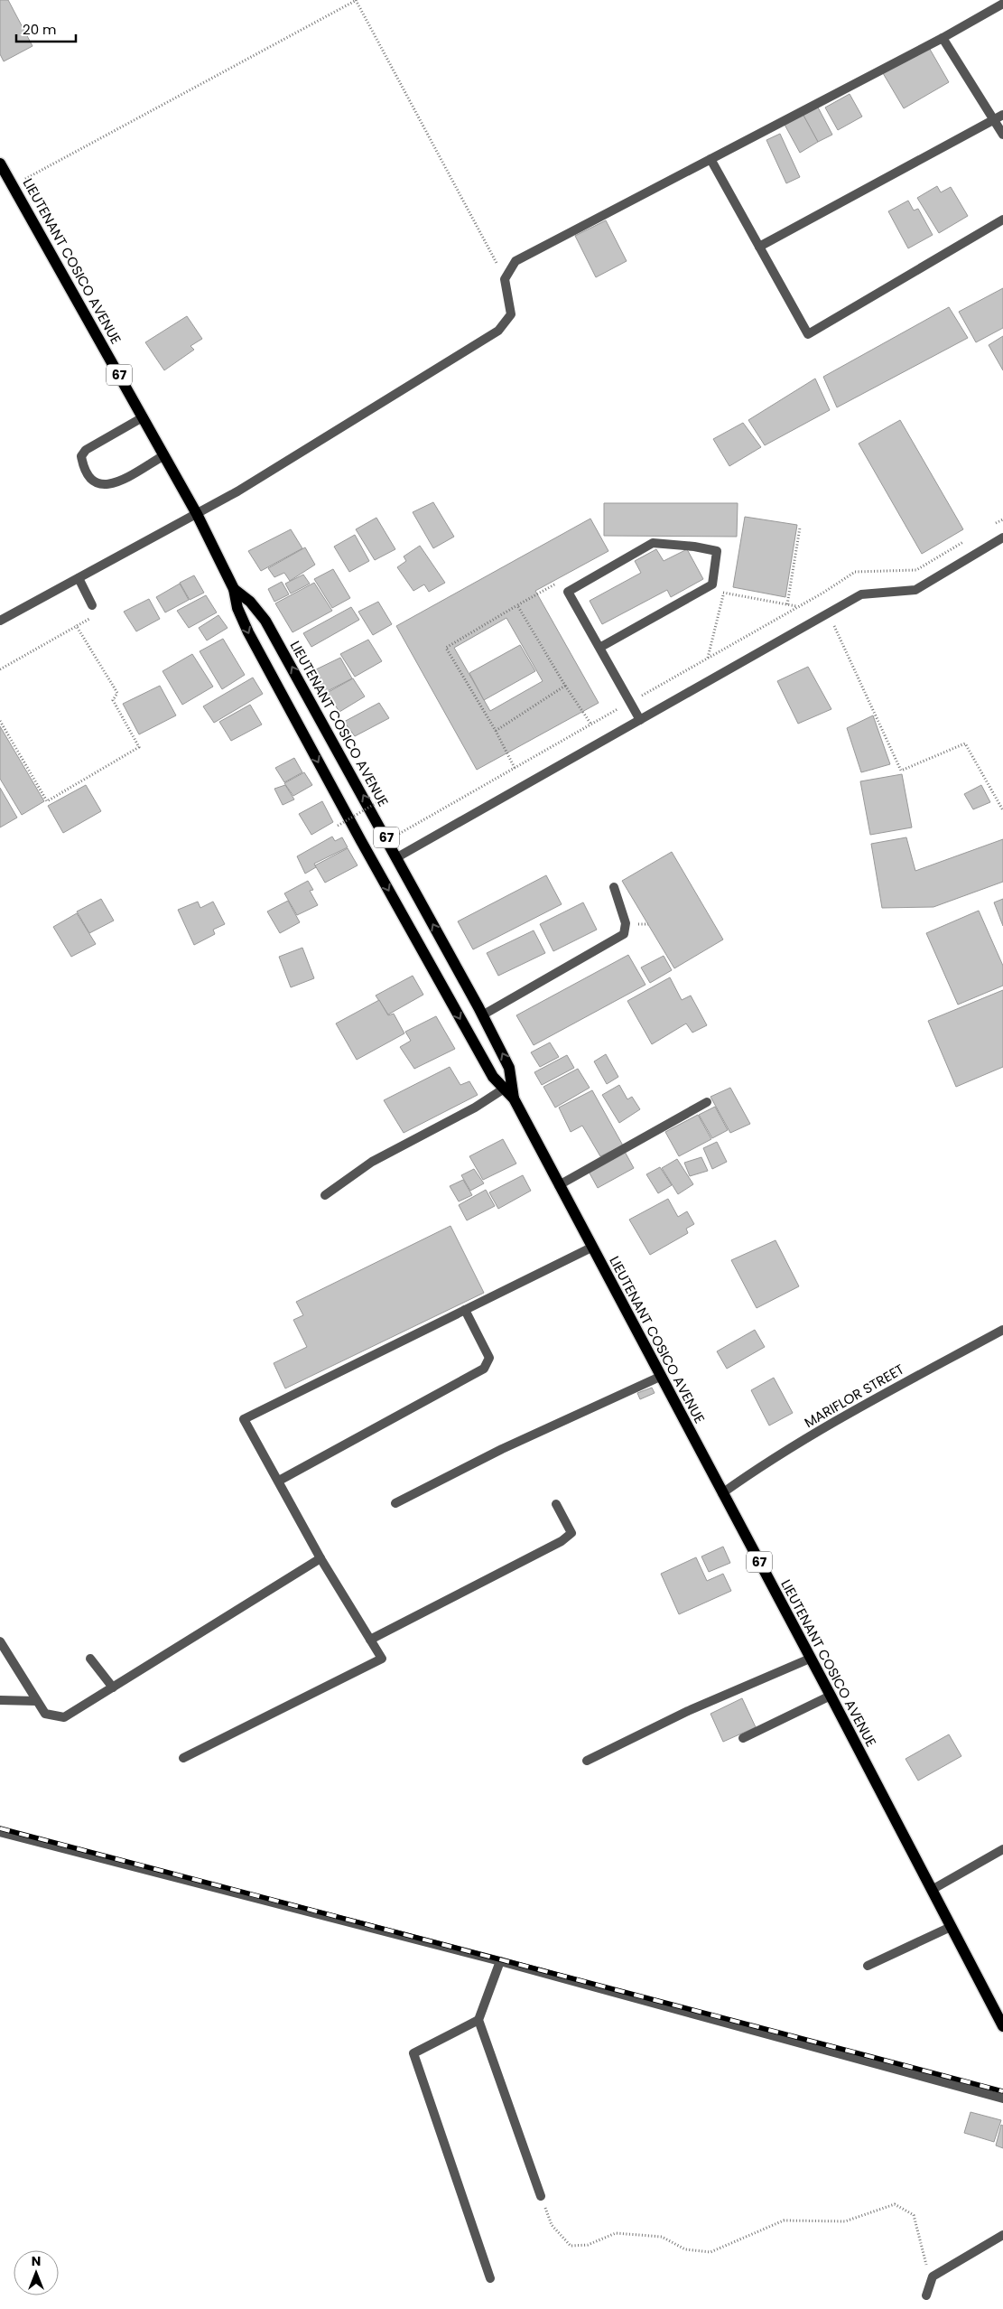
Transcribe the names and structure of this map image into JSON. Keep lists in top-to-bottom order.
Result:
{
  "streets": {
    "main road": ["LIEUTENANT COSICO AVENUE", "67"],
    "street": ["MARIFLOR STREET"]
  },
  "crossings": [
    ["LIEUTENANT COSICO AVENUE", "MARIFLOR STREET"]
  ],
  "scale_bar": "20 m",
  "north": "top"
}
